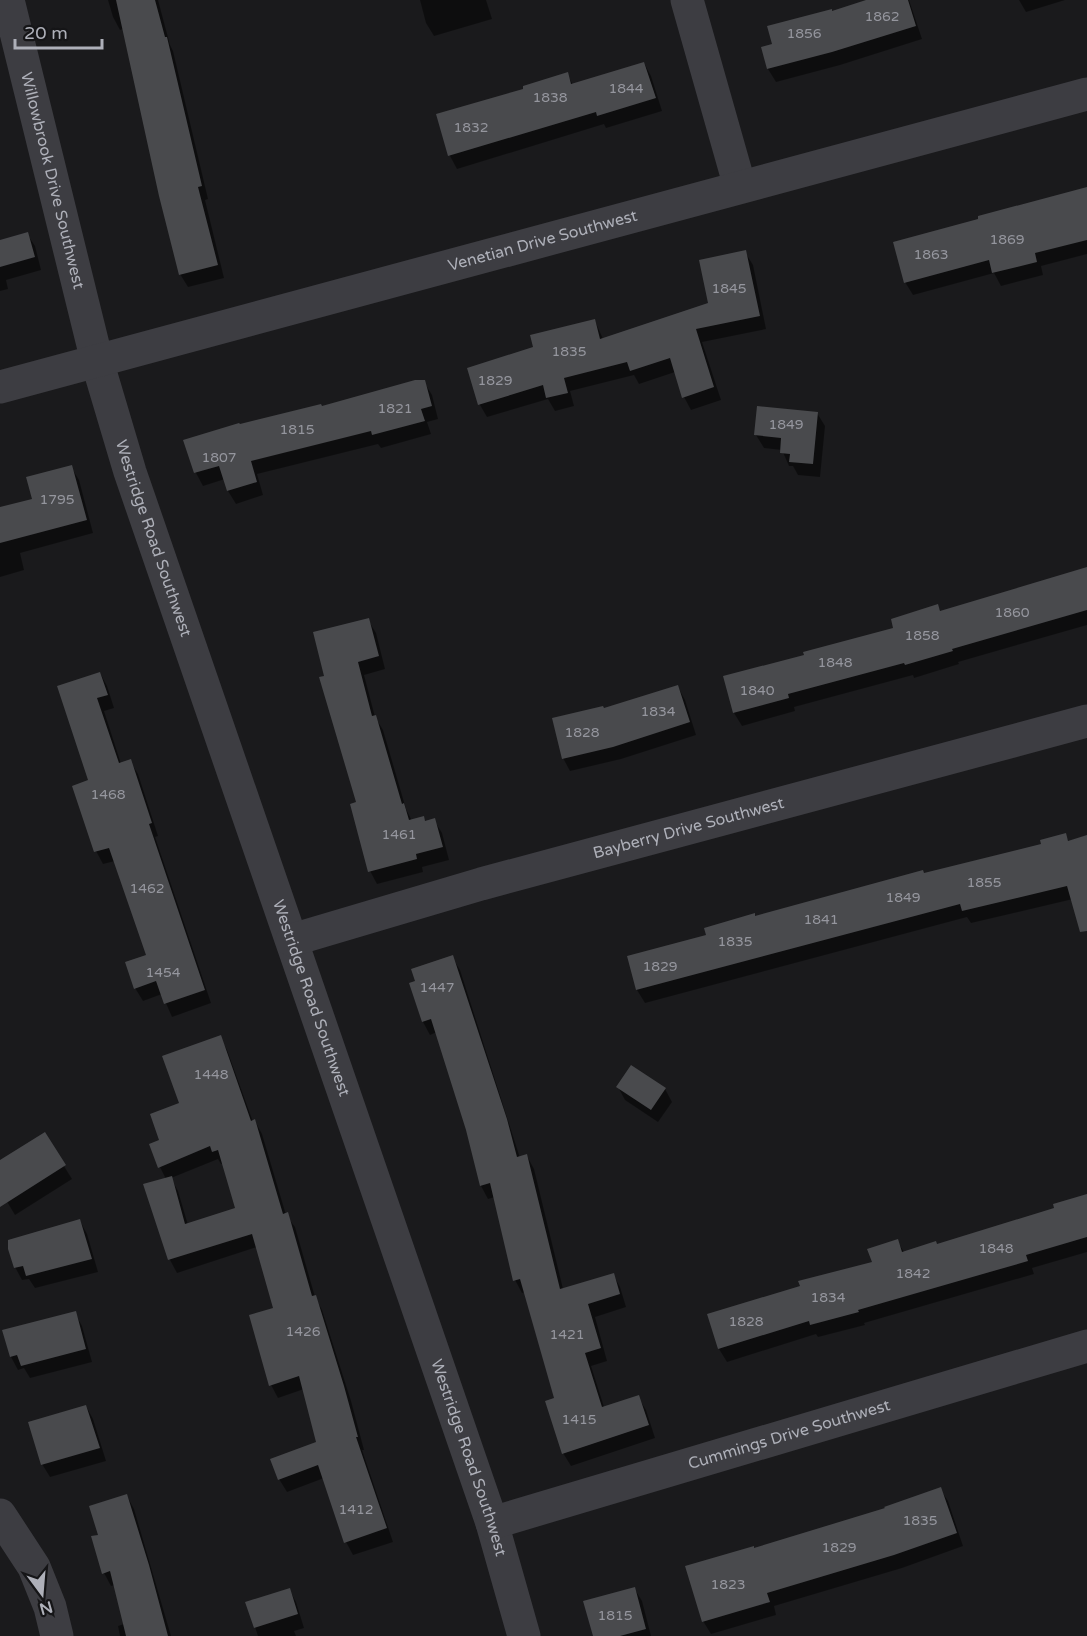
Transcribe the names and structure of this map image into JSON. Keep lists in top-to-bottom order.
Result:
{
  "streets": {
    "street": [
      "Willowbrook Drive Southwest",
      "Venetian Drive Southwest",
      "Westridge Road Southwest",
      "Bayberry Drive Southwest",
      "Cummings Drive Southwest"
    ]
  },
  "crossings": [
    ["Willowbrook Drive Southwest", "Venetian Drive Southwest"],
    ["Willowbrook Drive Southwest", "Westridge Road Southwest"],
    ["Venetian Drive Southwest", "Westridge Road Southwest"],
    ["Westridge Road Southwest", "Bayberry Drive Southwest"],
    ["Westridge Road Southwest", "Cummings Drive Southwest"]
  ],
  "house_numbers": [
    "1862",
    "1856",
    "1844",
    "1838",
    "1832",
    "1869",
    "1863",
    "1845",
    "1835",
    "1829",
    "1821",
    "1849",
    "1815",
    "1807",
    "1795",
    "1860",
    "1858",
    "1848",
    "1840",
    "1834",
    "1828",
    "1468",
    "1461",
    "1855",
    "1462",
    "1849",
    "1841",
    "1835",
    "1829",
    "1454",
    "1447",
    "1448",
    "1848",
    "1842",
    "1834",
    "1828",
    "1426",
    "1421",
    "1415",
    "1412",
    "1835",
    "1829",
    "1823",
    "1815"
  ],
  "scale_bar": "20 m",
  "north": "bottom"
}
